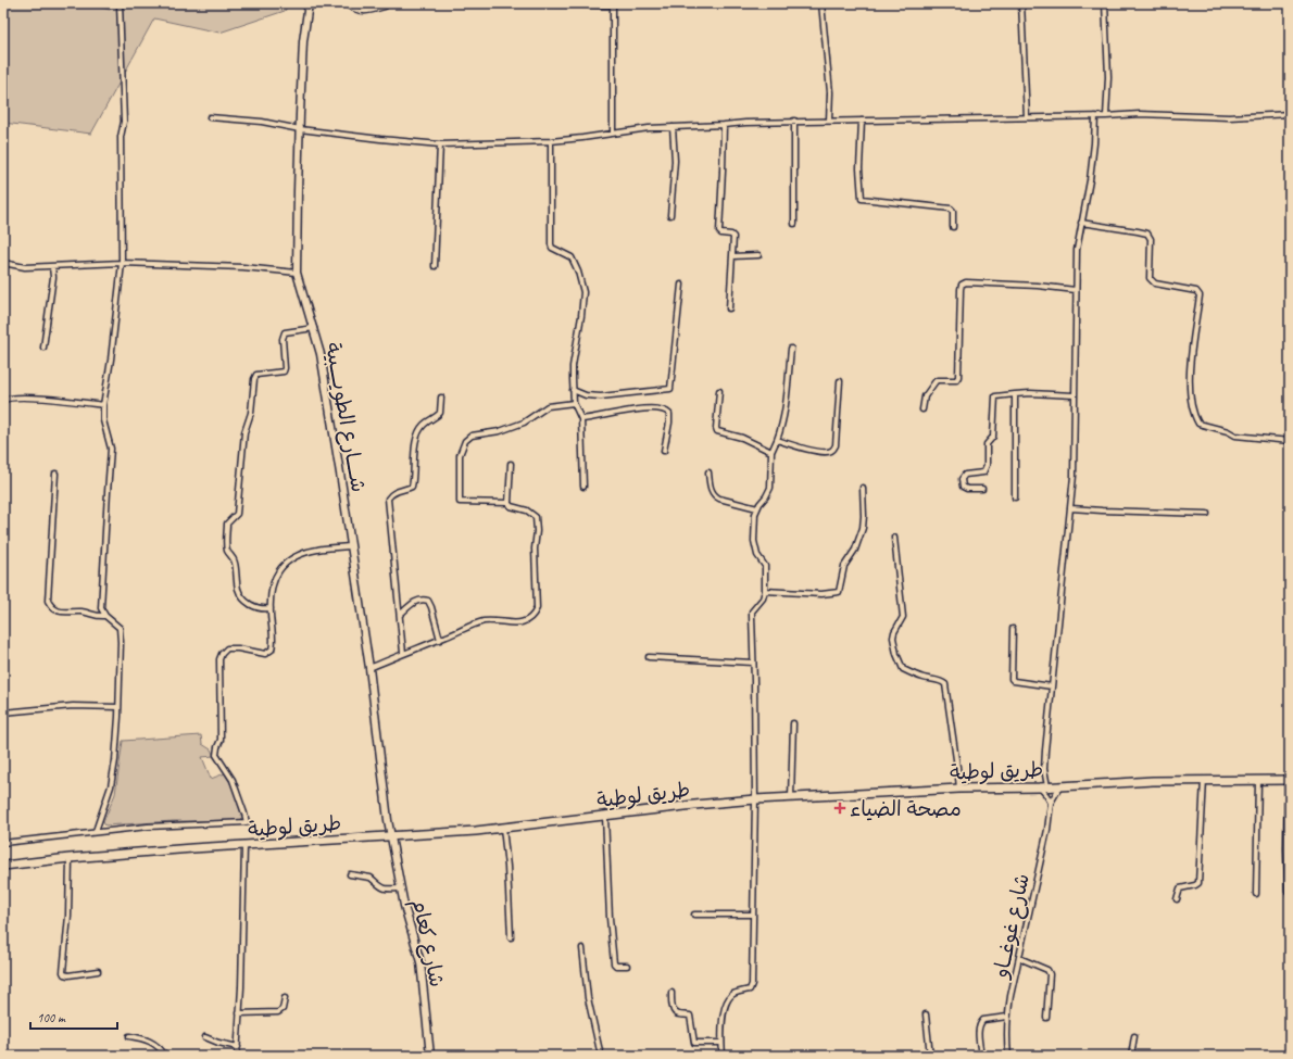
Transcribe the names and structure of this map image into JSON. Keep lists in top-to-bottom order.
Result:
{
  "streets": {
    "main road": ["طريق لوطية"],
    "street": ["شــــارع الطويــــبية", "شارع غوغــاو", "شارع كعام"]
  },
  "crossings": [
    ["شــــارع الطويــــبية", "طريق لوطية"],
    ["شــــارع الطويــــبية", "شارع كعام"],
    ["طريق لوطية", "شارع كعام"]
  ],
  "places": {
    "health": ["مصحة الضياء"]
  },
  "scale_bar": "100 m"
}
